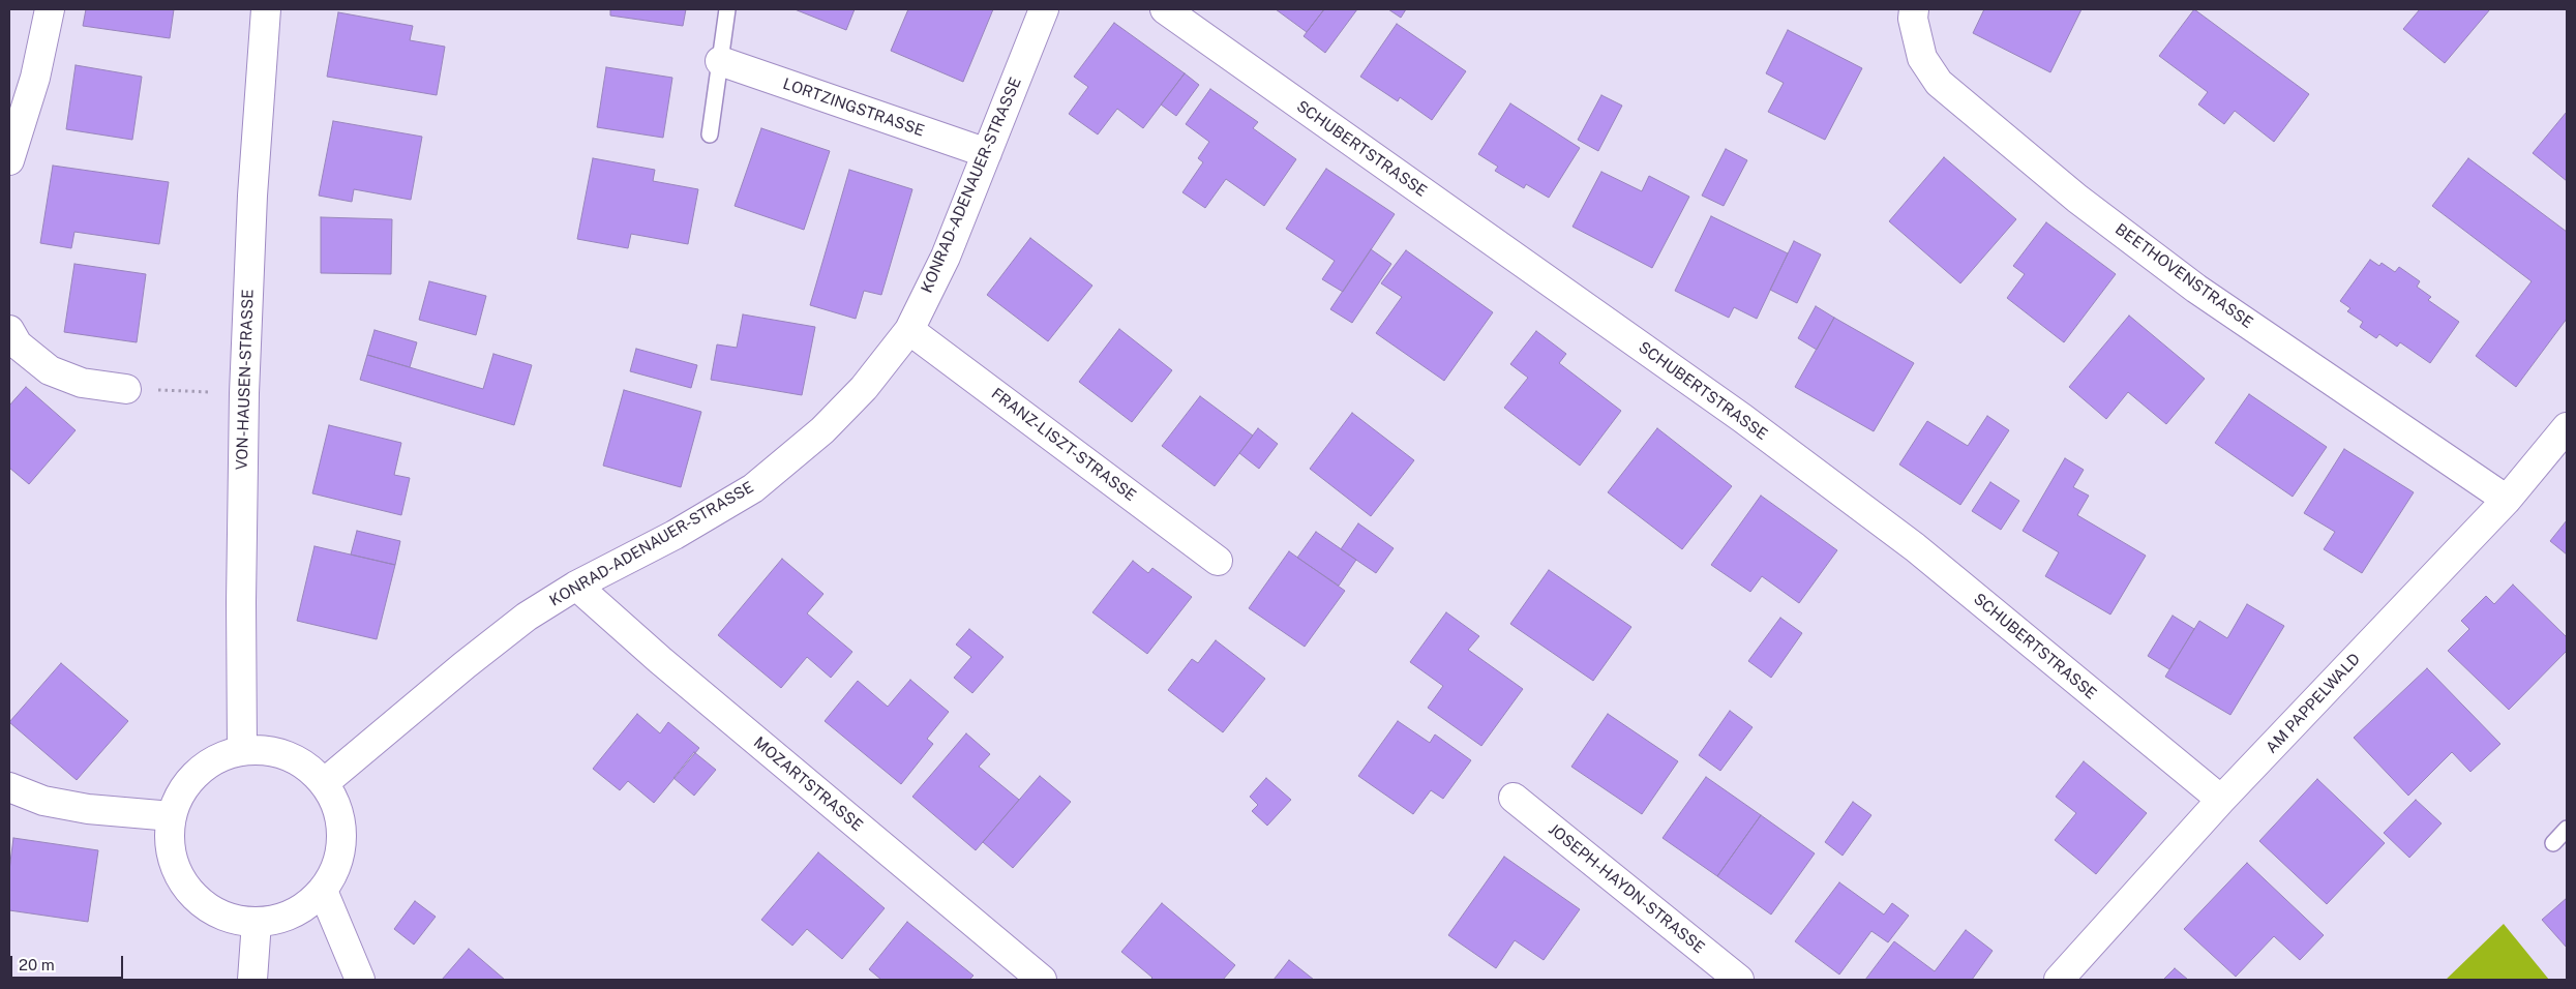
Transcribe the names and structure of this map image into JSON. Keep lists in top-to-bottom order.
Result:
{
  "streets": {
    "street": [
      "LORTZINGSTRASSE",
      "SCHUBERTSTRASSE",
      "KONRAD-ADENAUER-STRASSE",
      "BEETHOVENSTRASSE",
      "VON-HAUSEN-STRASSE",
      "FRANZ-LISZT-STRASSE",
      "AM PAPPELWALD",
      "MOZARTSTRASSE",
      "JOSEPH-HAYDN-STRASSE"
    ]
  },
  "crossings": [
    ["LORTZINGSTRASSE", "KONRAD-ADENAUER-STRASSE"],
    ["SCHUBERTSTRASSE", "AM PAPPELWALD"],
    ["KONRAD-ADENAUER-STRASSE", "VON-HAUSEN-STRASSE"],
    ["KONRAD-ADENAUER-STRASSE", "FRANZ-LISZT-STRASSE"],
    ["KONRAD-ADENAUER-STRASSE", "MOZARTSTRASSE"],
    ["BEETHOVENSTRASSE", "AM PAPPELWALD"]
  ],
  "scale_bar": "20 m"
}
